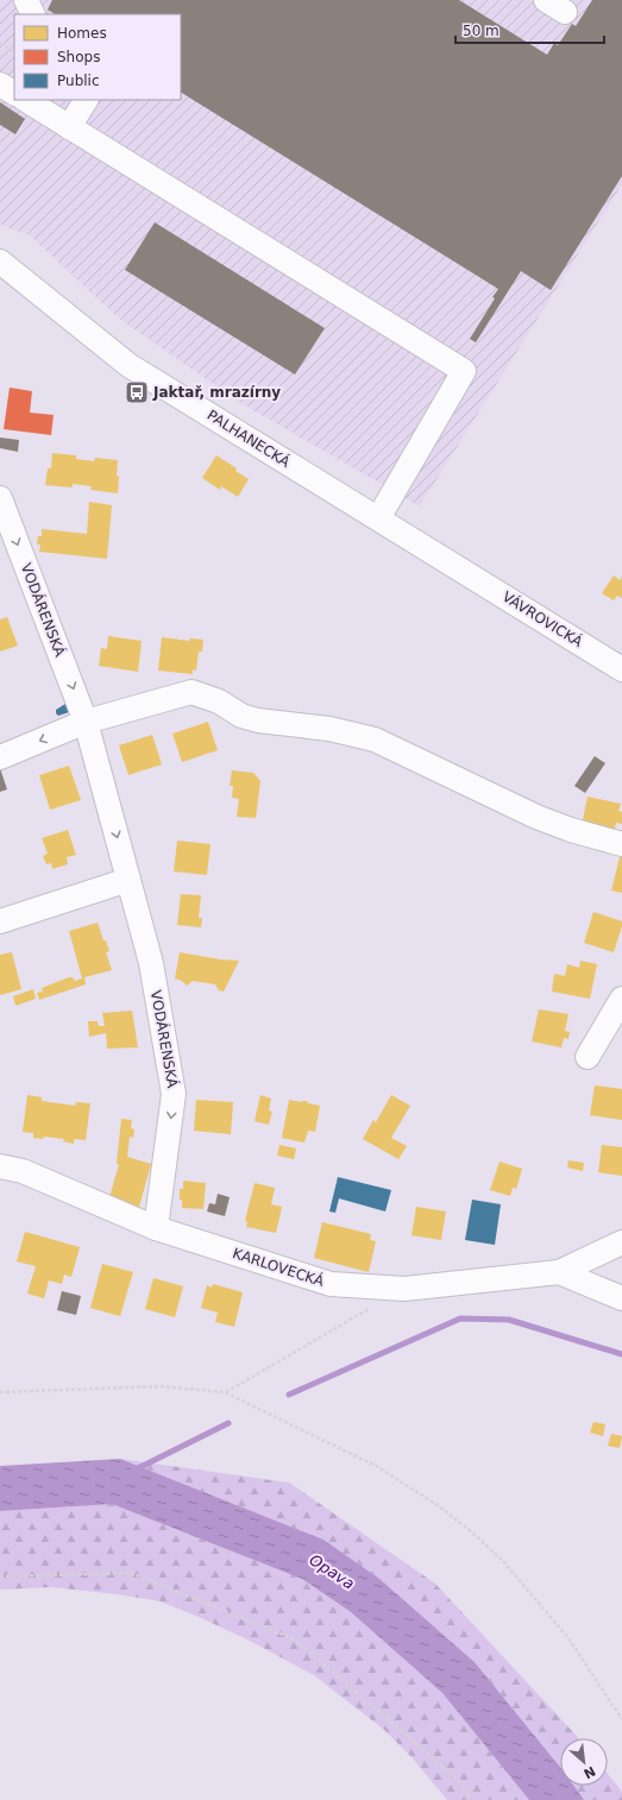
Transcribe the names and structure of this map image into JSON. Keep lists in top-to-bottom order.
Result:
{
  "streets": {
    "street": [
      "PALHANECKÁ",
      "VODÁRENSKÁ",
      "VÁVROVICKÁ",
      "KARLOVECKÁ"
    ]
  },
  "crossings": [
    ["PALHANECKÁ", "VÁVROVICKÁ"],
    ["VODÁRENSKÁ", "KARLOVECKÁ"]
  ],
  "one_way": ["VODÁRENSKÁ"],
  "water": ["Opava"],
  "places": {
    "bus stop": ["Jaktař, mrazírny"]
  },
  "legend": ["Homes", "Shops", "Public"],
  "scale_bar": "50 m",
  "north": "bottom right"
}
